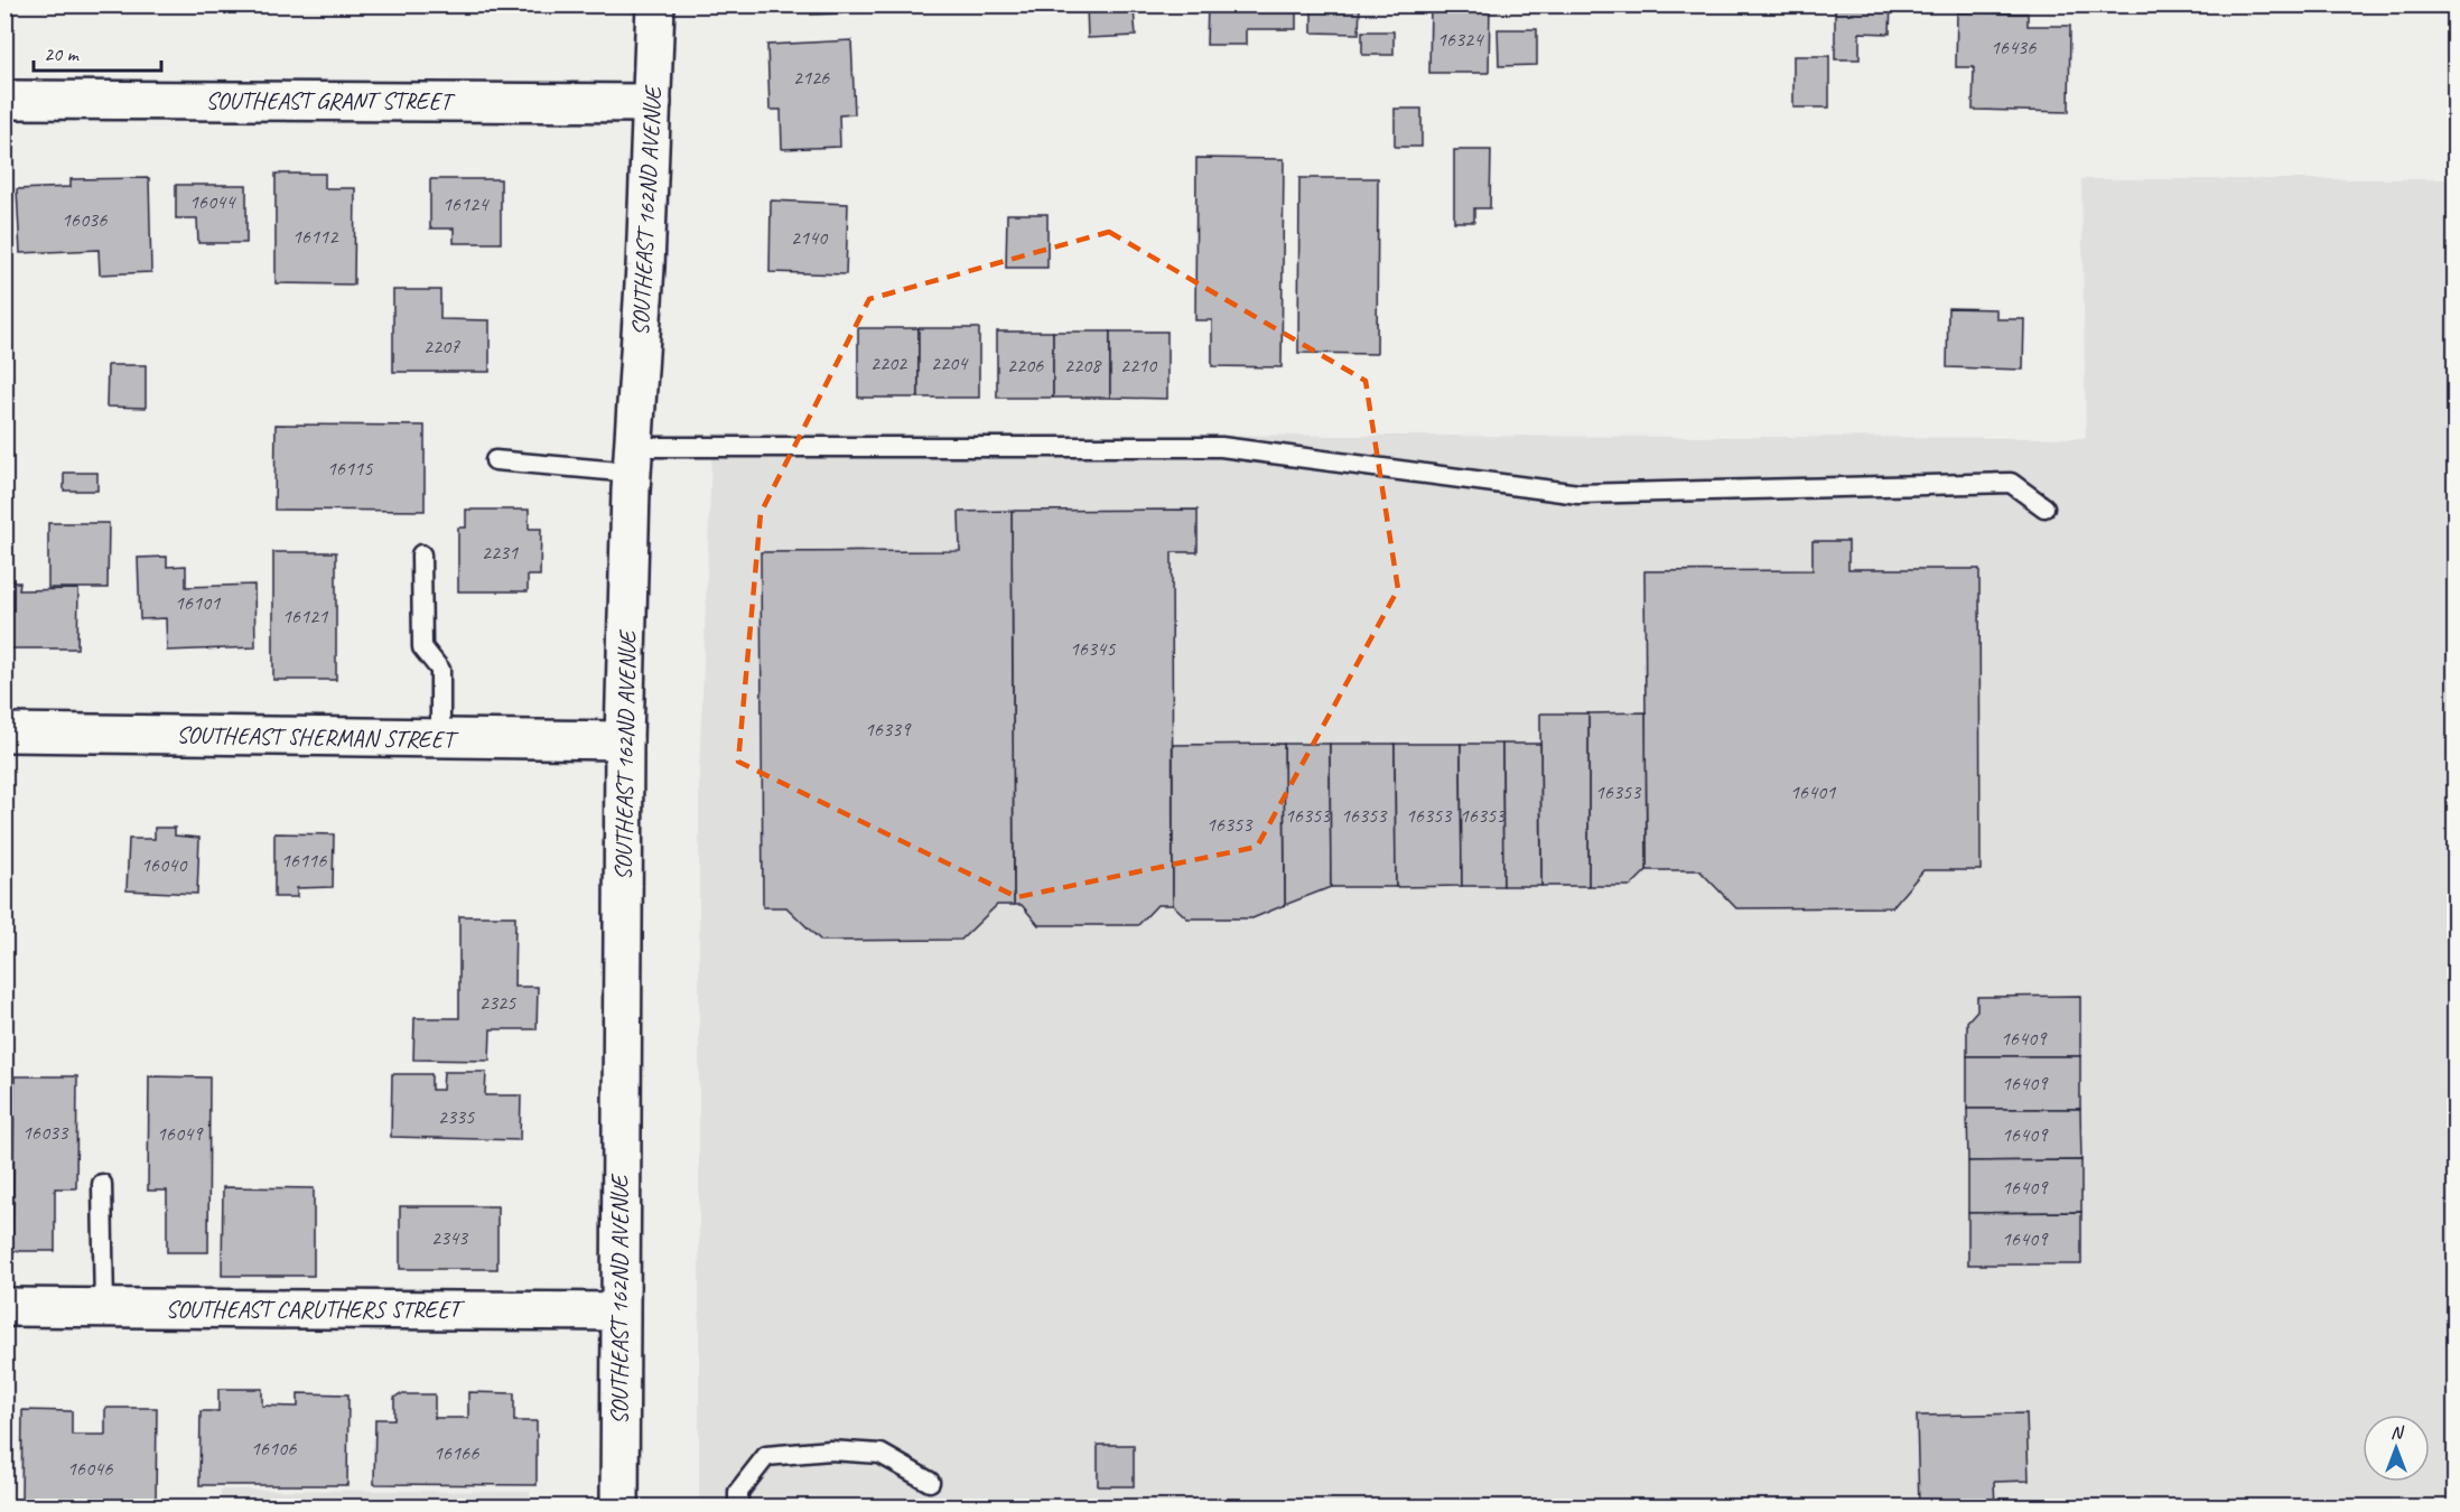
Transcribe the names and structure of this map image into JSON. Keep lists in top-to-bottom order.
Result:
{
  "streets": {
    "street": [
      "SOUTHEAST GRANT STREET",
      "SOUTHEAST 162ND AVENUE",
      "SOUTHEAST SHERMAN STREET",
      "SOUTHEAST CARUTHERS STREET"
    ]
  },
  "crossings": [
    ["SOUTHEAST GRANT STREET", "SOUTHEAST 162ND AVENUE"],
    ["SOUTHEAST 162ND AVENUE", "SOUTHEAST SHERMAN STREET"],
    ["SOUTHEAST 162ND AVENUE", "SOUTHEAST CARUTHERS STREET"]
  ],
  "house_numbers": [
    "16324",
    "16436",
    "2126",
    "16044",
    "16124",
    "16036",
    "16112",
    "2140",
    "2207",
    "2202",
    "2204",
    "2206",
    "2208",
    "2210",
    "16115",
    "2231",
    "16101",
    "16121",
    "16345",
    "16339",
    "16353",
    "16401",
    "16353",
    "16353",
    "16353",
    "16353",
    "16353",
    "16116",
    "16040",
    "2325",
    "16409",
    "16409",
    "2335",
    "16033",
    "16049",
    "16409",
    "16409",
    "2343",
    "16409",
    "16106",
    "16166",
    "16046"
  ],
  "scale_bar": "20 m",
  "north": "top"
}
